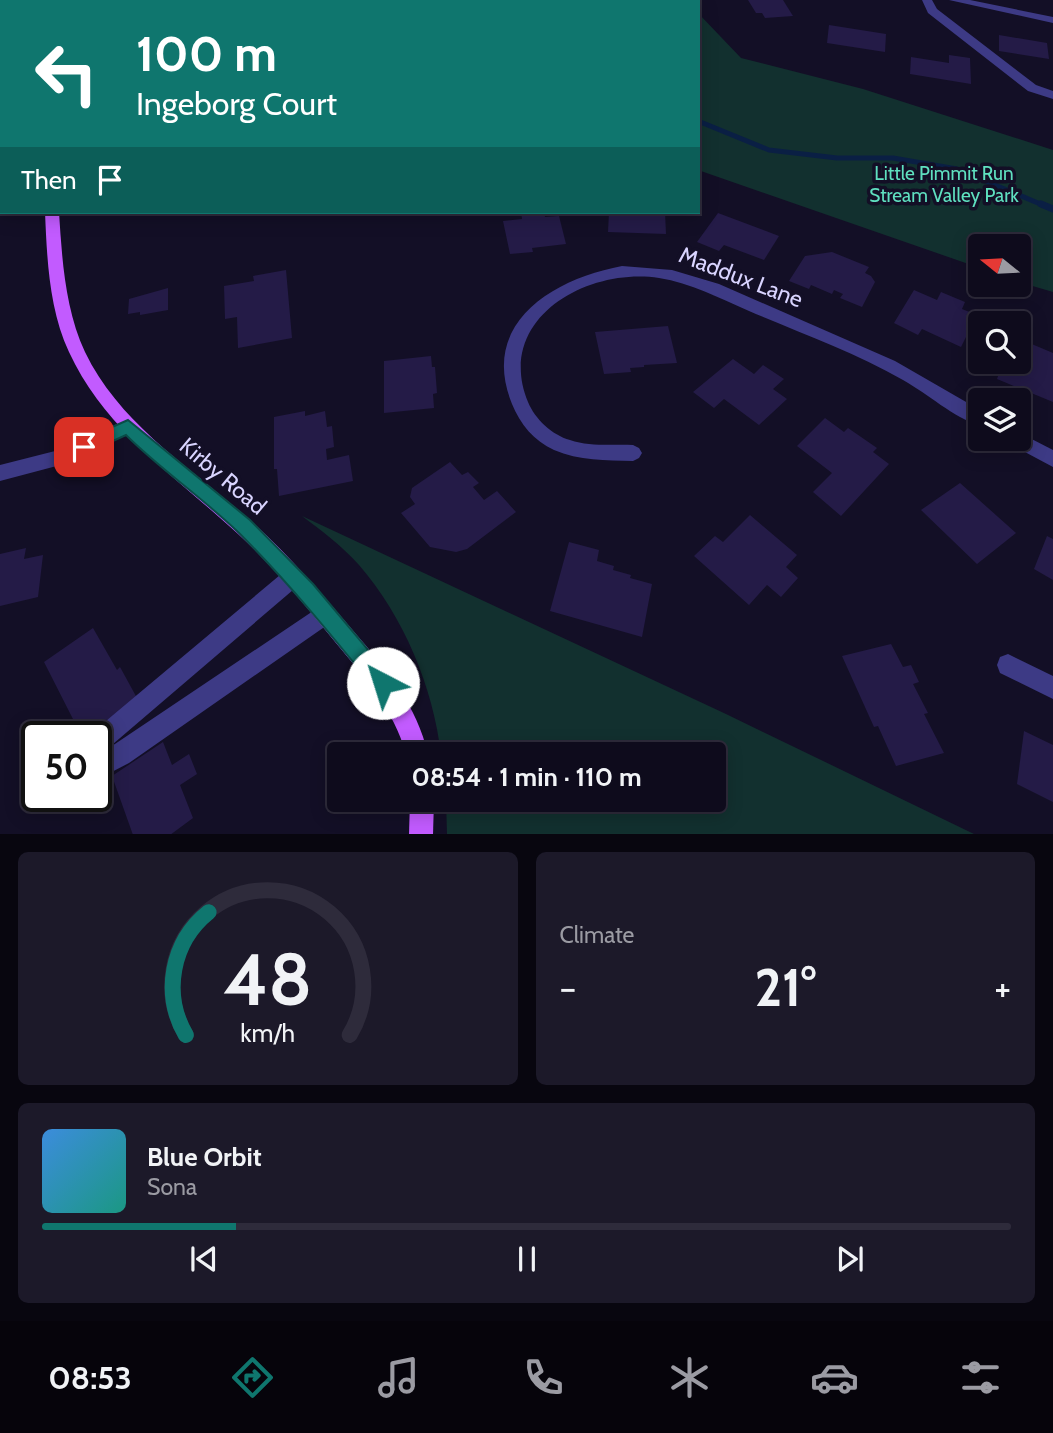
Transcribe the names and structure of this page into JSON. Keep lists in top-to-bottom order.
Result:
{
  "streets": {
    "main road": ["Kirby Road"],
    "street": ["Maddux Lane"]
  },
  "parks": ["Little Pimmit Run Stream Valley Park"],
  "north": "left",
  "page": {
    "turn": ["100 m", "Ingeborg Court"],
    "then": "Then",
    "limit": "50",
    "trip": "08:54 · 1 min · 110 m",
    "tile": "Climate",
    "heat": ["−", "21°", "+"],
    "song": ["Blue Orbit", "Sona"],
    "tabs": "08:53",
    "gauge": ["48", "km/h"]
  }
}
